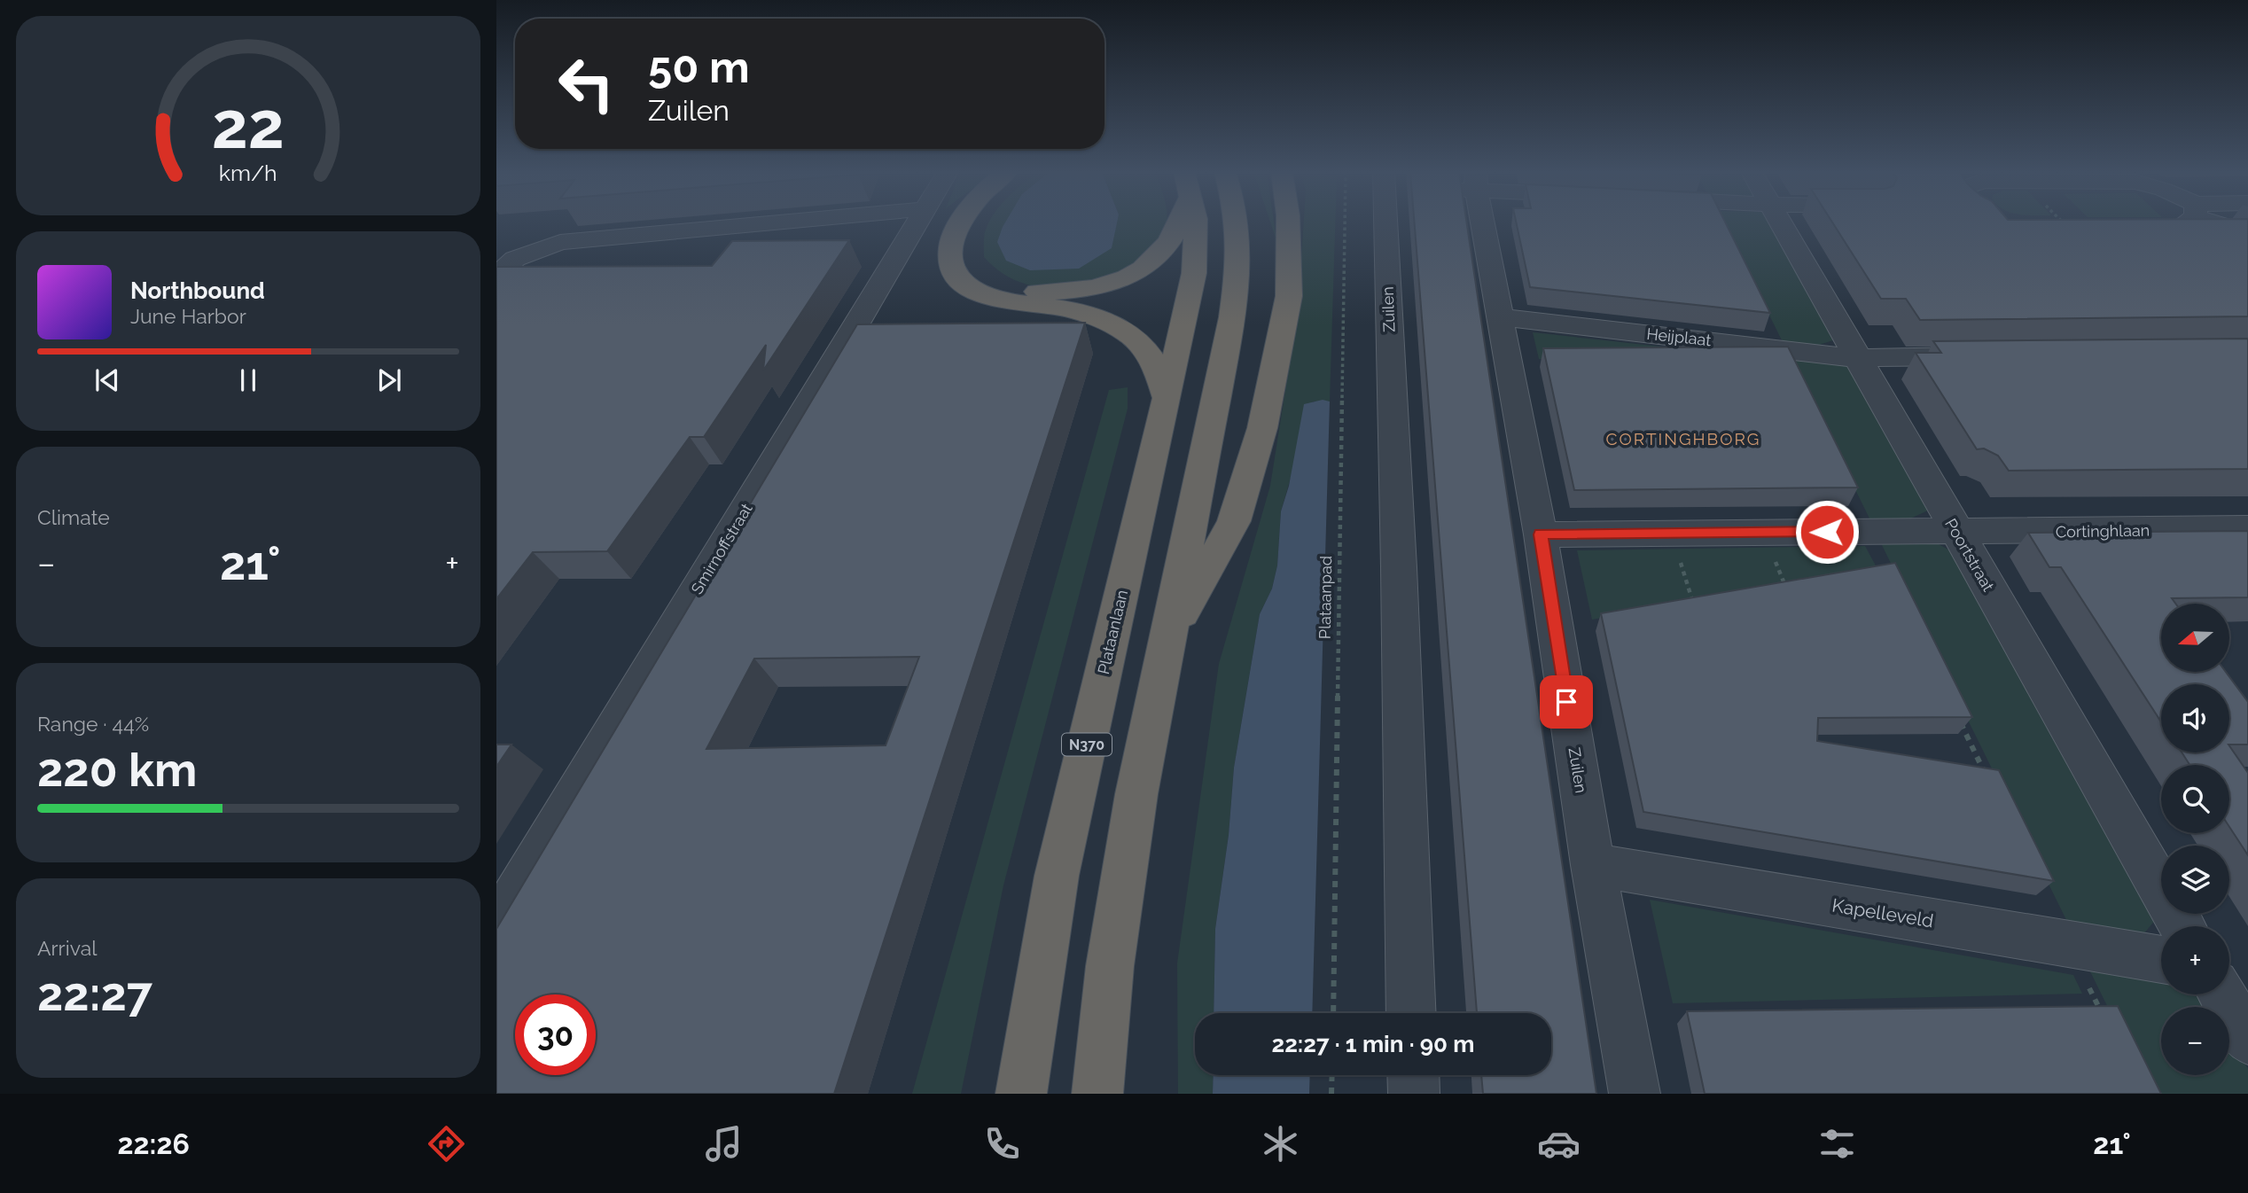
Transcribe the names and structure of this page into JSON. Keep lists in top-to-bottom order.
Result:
{
  "streets": {
    "highway": ["Plataanlaan", "N370"],
    "street": [
      "Zuilen",
      "Heijplaat",
      "Cortinghlaan",
      "Smirnoffstraat",
      "Poortstraat",
      "Kapelleveld"
    ],
    "path": ["Plataanpad"]
  },
  "crossings": [
    ["Zuilen", "Heijplaat"],
    ["Zuilen", "Cortinghlaan"],
    ["Zuilen", "Kapelleveld"],
    ["Heijplaat", "Poortstraat"],
    ["Cortinghlaan", "Poortstraat"]
  ],
  "districts": ["CORTINGHBORG"],
  "north": "left",
  "page": {
    "turn": ["50 m", "Zuilen"],
    "song": ["Northbound", "June Harbor"],
    "tile": [
      "Climate",
      ["Range · 44%", "220 km"],
      ["Arrival", "22:27"]
    ],
    "heat": ["−", "21°", "+"],
    "map_buttons": ["+", "−"],
    "limit": "30",
    "trip": "22:27 · 1 min · 90 m",
    "tabs": ["22:26", "21°"],
    "gauge": ["22", "km/h"]
  }
}
